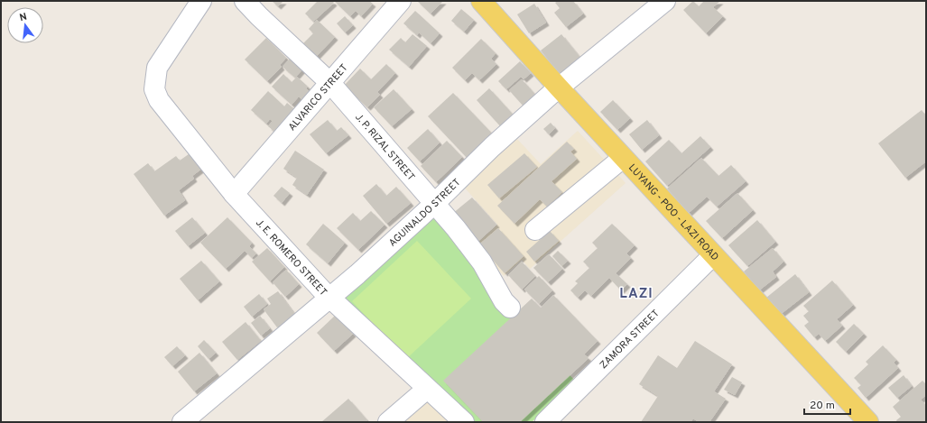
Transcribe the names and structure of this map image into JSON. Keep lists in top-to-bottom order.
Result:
{
  "streets": {
    "main road": ["LUYANG - POO - LAZI ROAD"],
    "street": [
      "ALVARICO STREET",
      "J. P. RIZAL STREET",
      "AGUINALDO STREET",
      "J. E. ROMERO STREET",
      "ZAMORA STREET"
    ]
  },
  "crossings": [
    ["ALVARICO STREET", "J. P. RIZAL STREET"],
    ["ALVARICO STREET", "J. E. ROMERO STREET"],
    ["J. P. RIZAL STREET", "AGUINALDO STREET"],
    ["AGUINALDO STREET", "LUYANG - POO - LAZI ROAD"],
    ["AGUINALDO STREET", "J. E. ROMERO STREET"],
    ["LUYANG - POO - LAZI ROAD", "ZAMORA STREET"]
  ],
  "districts": ["LAZI"],
  "scale_bar": "20 m",
  "north": "top"
}
